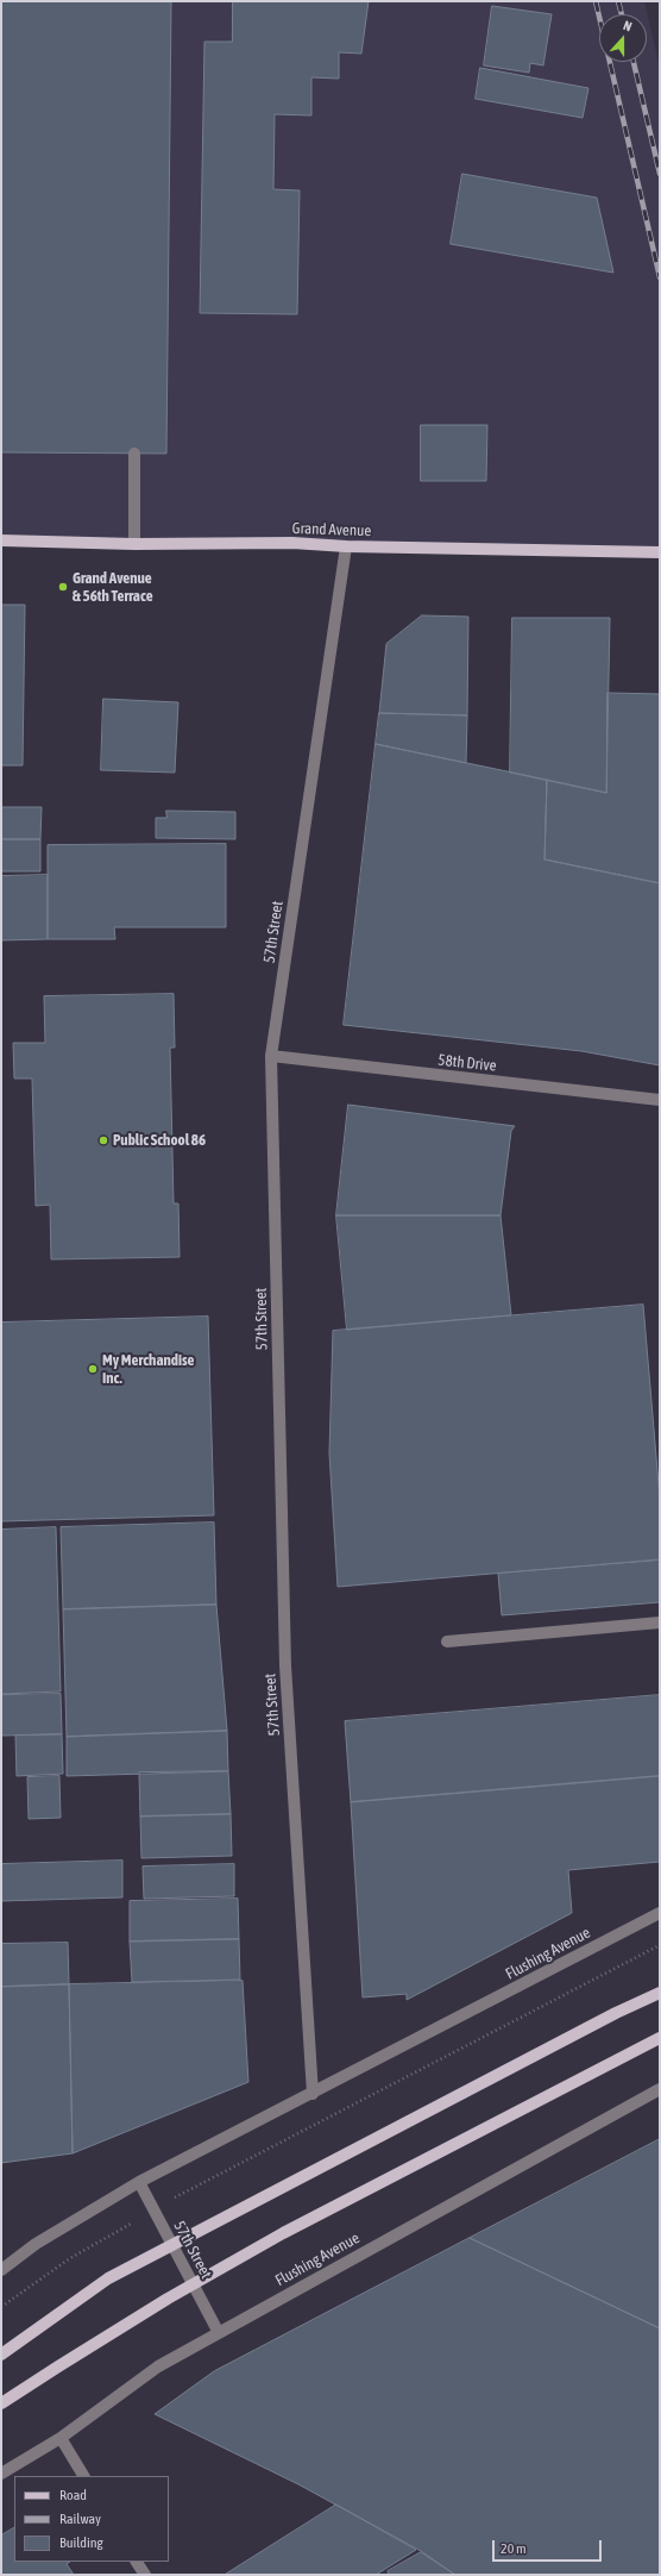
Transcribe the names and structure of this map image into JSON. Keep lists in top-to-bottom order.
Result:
{
  "streets": {
    "main road": ["Grand Avenue"],
    "street": ["57th Street", "58th Drive", "Flushing Avenue"]
  },
  "crossings": [
    ["Grand Avenue", "57th Street"],
    ["57th Street", "58th Drive"],
    ["57th Street", "Flushing Avenue"]
  ],
  "places": ["Grand Avenue & 56th Terrace", "Public School 86", "My Merchandise Inc."],
  "legend": ["Road", "Railway", "Building"],
  "scale_bar": "20 m",
  "north": "top"
}
